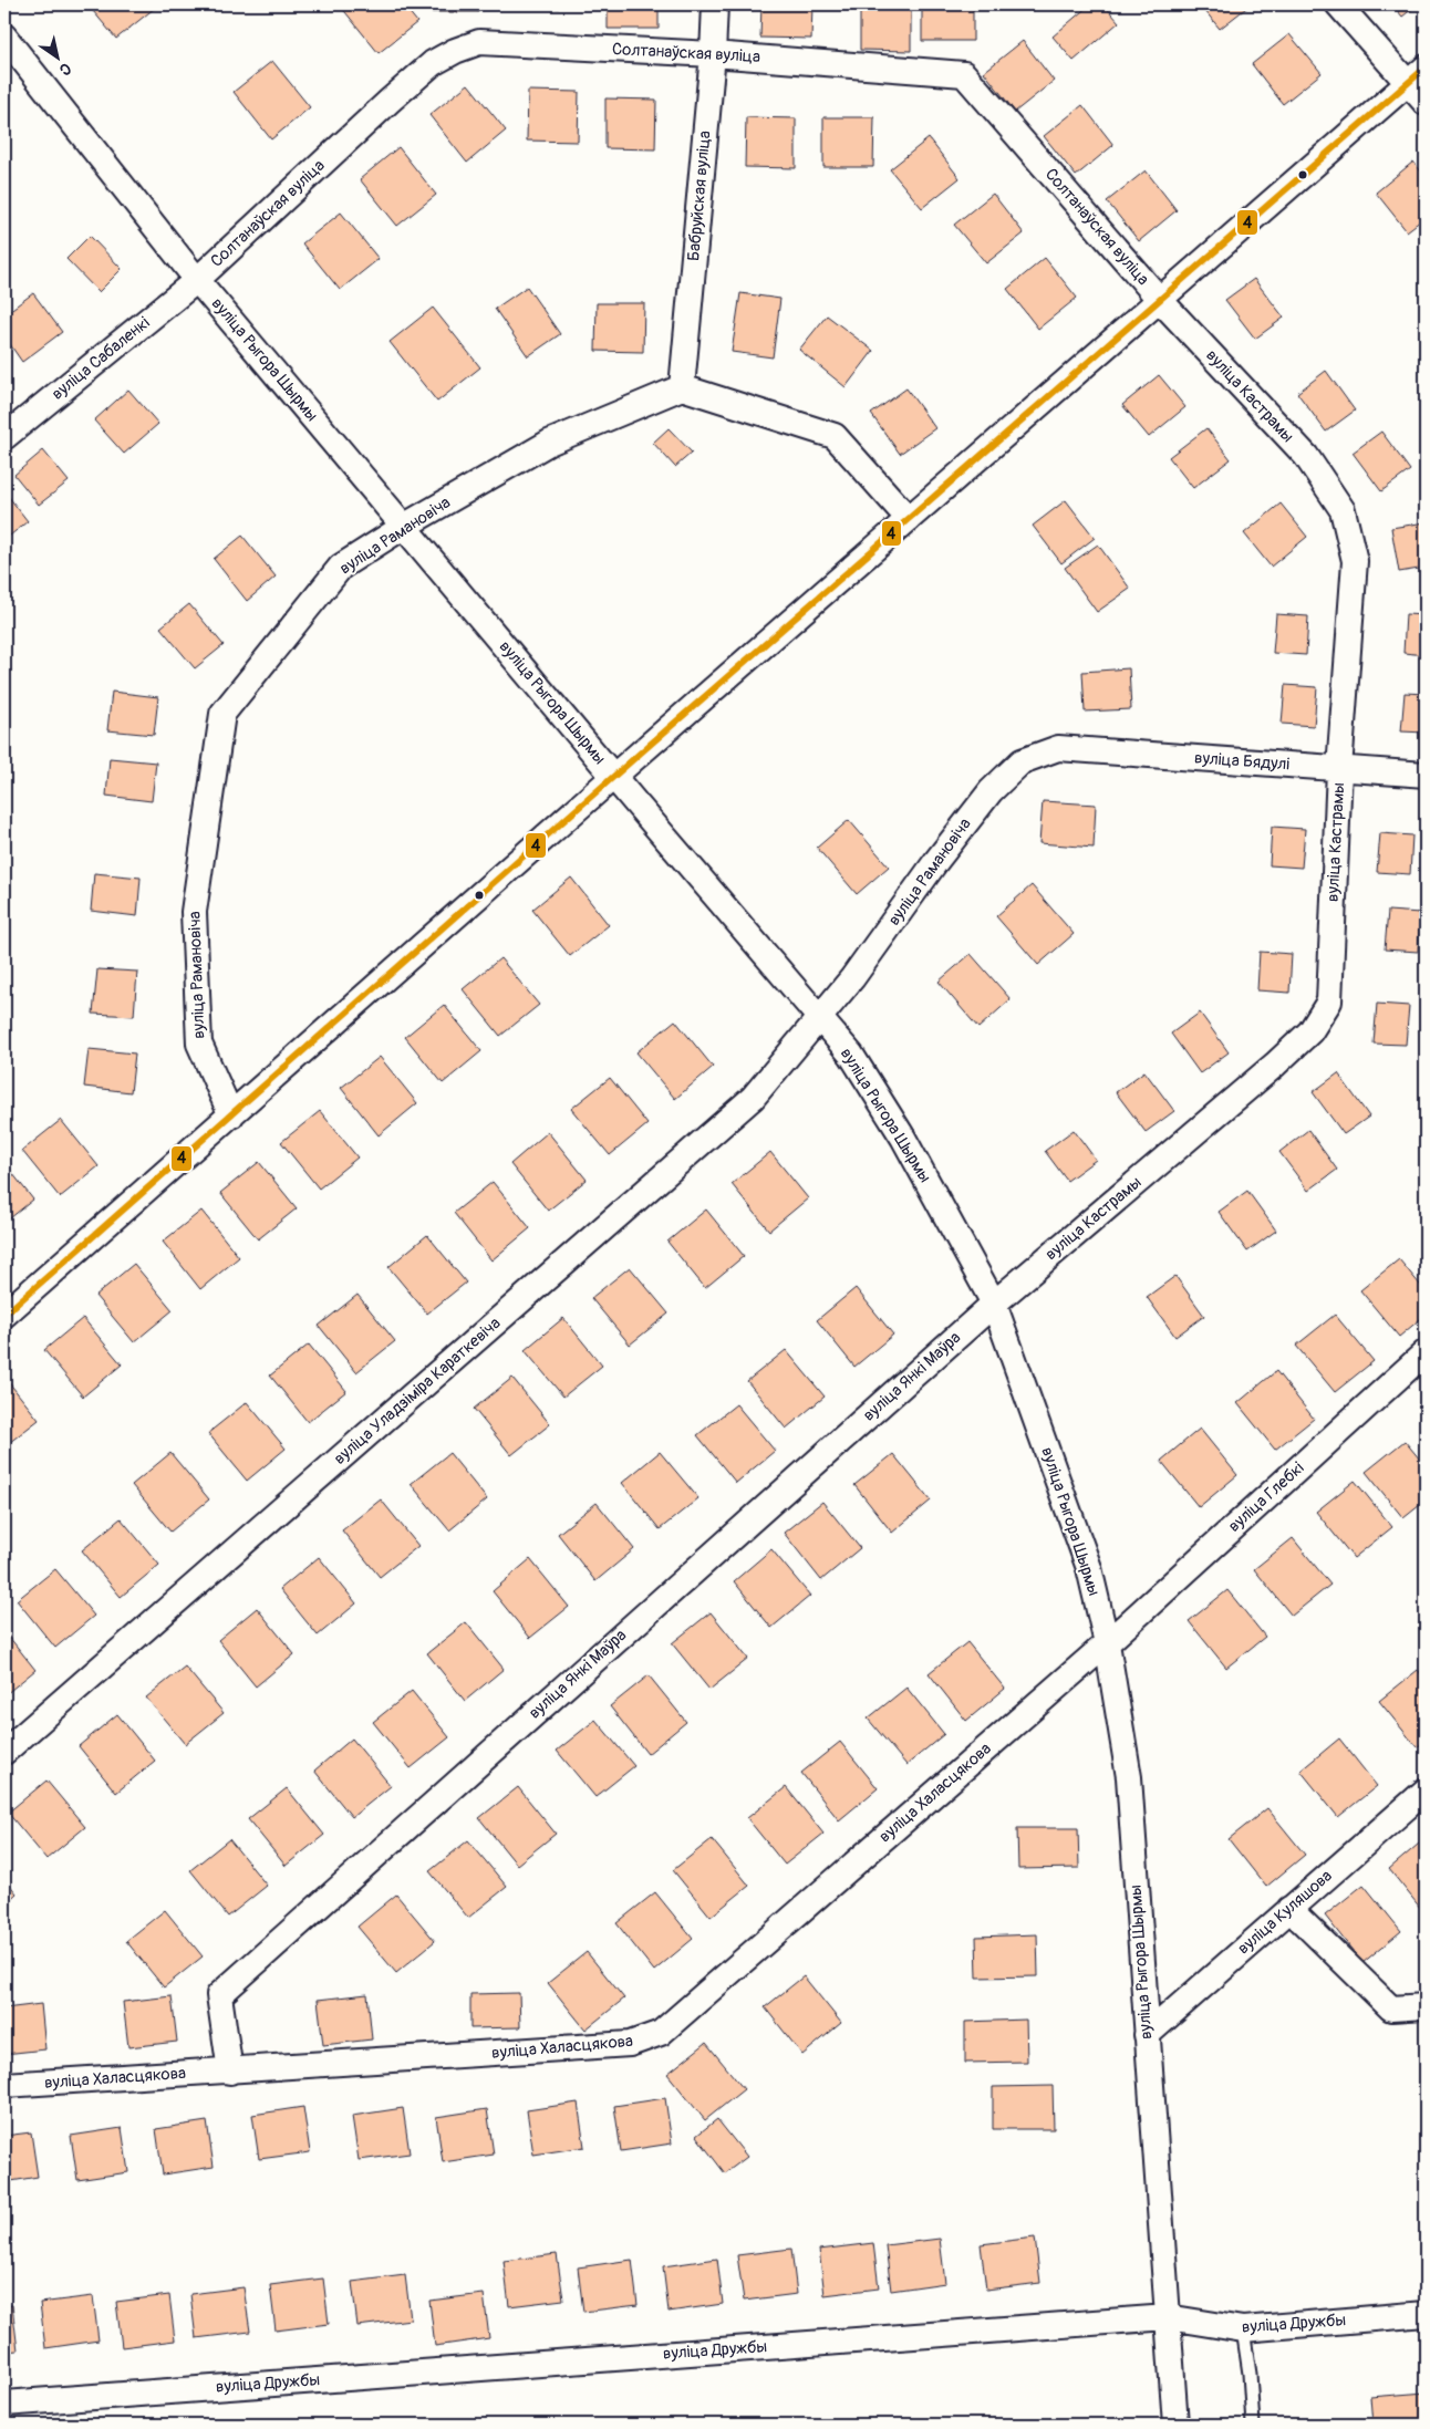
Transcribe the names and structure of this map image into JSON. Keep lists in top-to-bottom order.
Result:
{
  "streets": {
    "street": [
      "Солтанаўская вуліца",
      "Бабруйская вуліца",
      "вуліца Сабаленкі",
      "вуліца Рыгора Шырмы",
      "вуліца Кастрамы",
      "вуліца Рамановіча",
      "вуліца Бядулі",
      "вуліца Янкі Маўра",
      "вуліца Уладзіміра Караткевіча",
      "вуліца Глебкі",
      "вуліца Халасцякова",
      "вуліца Куляшова",
      "вуліца Дружбы"
    ]
  },
  "crossings": [
    ["Солтанаўская вуліца", "Бабруйская вуліца"],
    ["Солтанаўская вуліца", "вуліца Сабаленкі"],
    ["Солтанаўская вуліца", "вуліца Рыгора Шырмы"],
    ["Солтанаўская вуліца", "вуліца Кастрамы"],
    ["Бабруйская вуліца", "вуліца Рамановіча"],
    ["вуліца Сабаленкі", "вуліца Рыгора Шырмы"],
    ["вуліца Рыгора Шырмы", "вуліца Кастрамы"],
    ["вуліца Рыгора Шырмы", "вуліца Рамановіча"],
    ["вуліца Рыгора Шырмы", "вуліца Янкі Маўра"],
    ["вуліца Рыгора Шырмы", "вуліца Уладзіміра Караткевіча"],
    ["вуліца Рыгора Шырмы", "вуліца Глебкі"],
    ["вуліца Рыгора Шырмы", "вуліца Халасцякова"],
    ["вуліца Рыгора Шырмы", "вуліца Куляшова"],
    ["вуліца Рыгора Шырмы", "вуліца Дружбы"],
    ["вуліца Кастрамы", "вуліца Бядулі"],
    ["вуліца Кастрамы", "вуліца Янкі Маўра"],
    ["вуліца Рамановіча", "вуліца Бядулі"],
    ["вуліца Рамановіча", "вуліца Уладзіміра Караткевіча"],
    ["вуліца Янкі Маўра", "вуліца Халасцякова"],
    ["вуліца Глебкі", "вуліца Халасцякова"]
  ],
  "lines": ["transit line 4"],
  "north": "bottom right"
}
